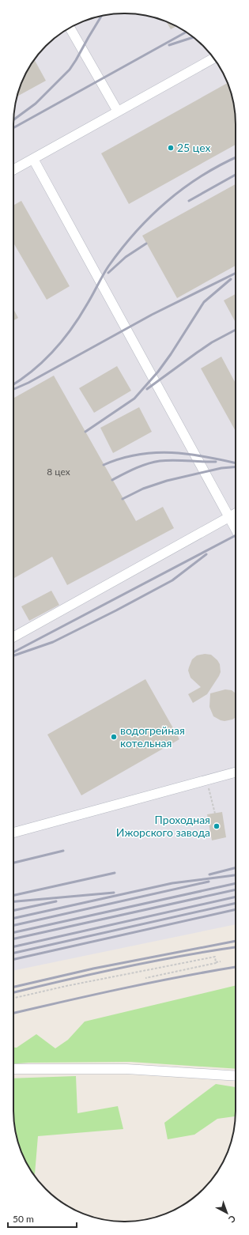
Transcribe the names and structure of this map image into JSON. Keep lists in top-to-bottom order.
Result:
{
  "places": ["25 цех", "водогрейная котельная", "Проходная Ижорского завода"],
  "house_numbers": ["8 цех"],
  "scale_bar": "50 m",
  "north": "bottom right"
}
